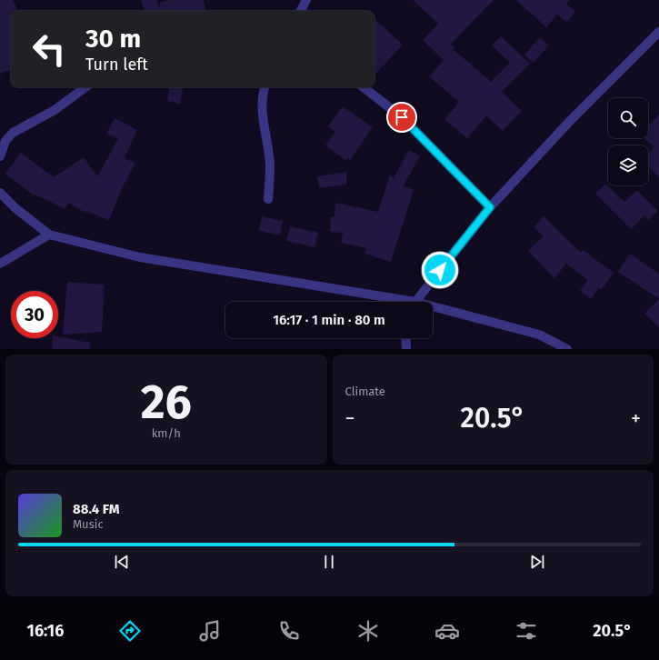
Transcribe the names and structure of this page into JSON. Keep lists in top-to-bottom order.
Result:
{
  "page": {
    "turn": ["30 m", "Turn left"],
    "limit": "30",
    "trip": "16:17 · 1 min · 80 m",
    "tile": [
      ["26", "km/h"],
      "Climate"
    ],
    "heat": ["−", "20.5°", "+"],
    "song": ["88.4 FM", "Music"],
    "tabs": ["16:16", "20.5°"]
  }
}
